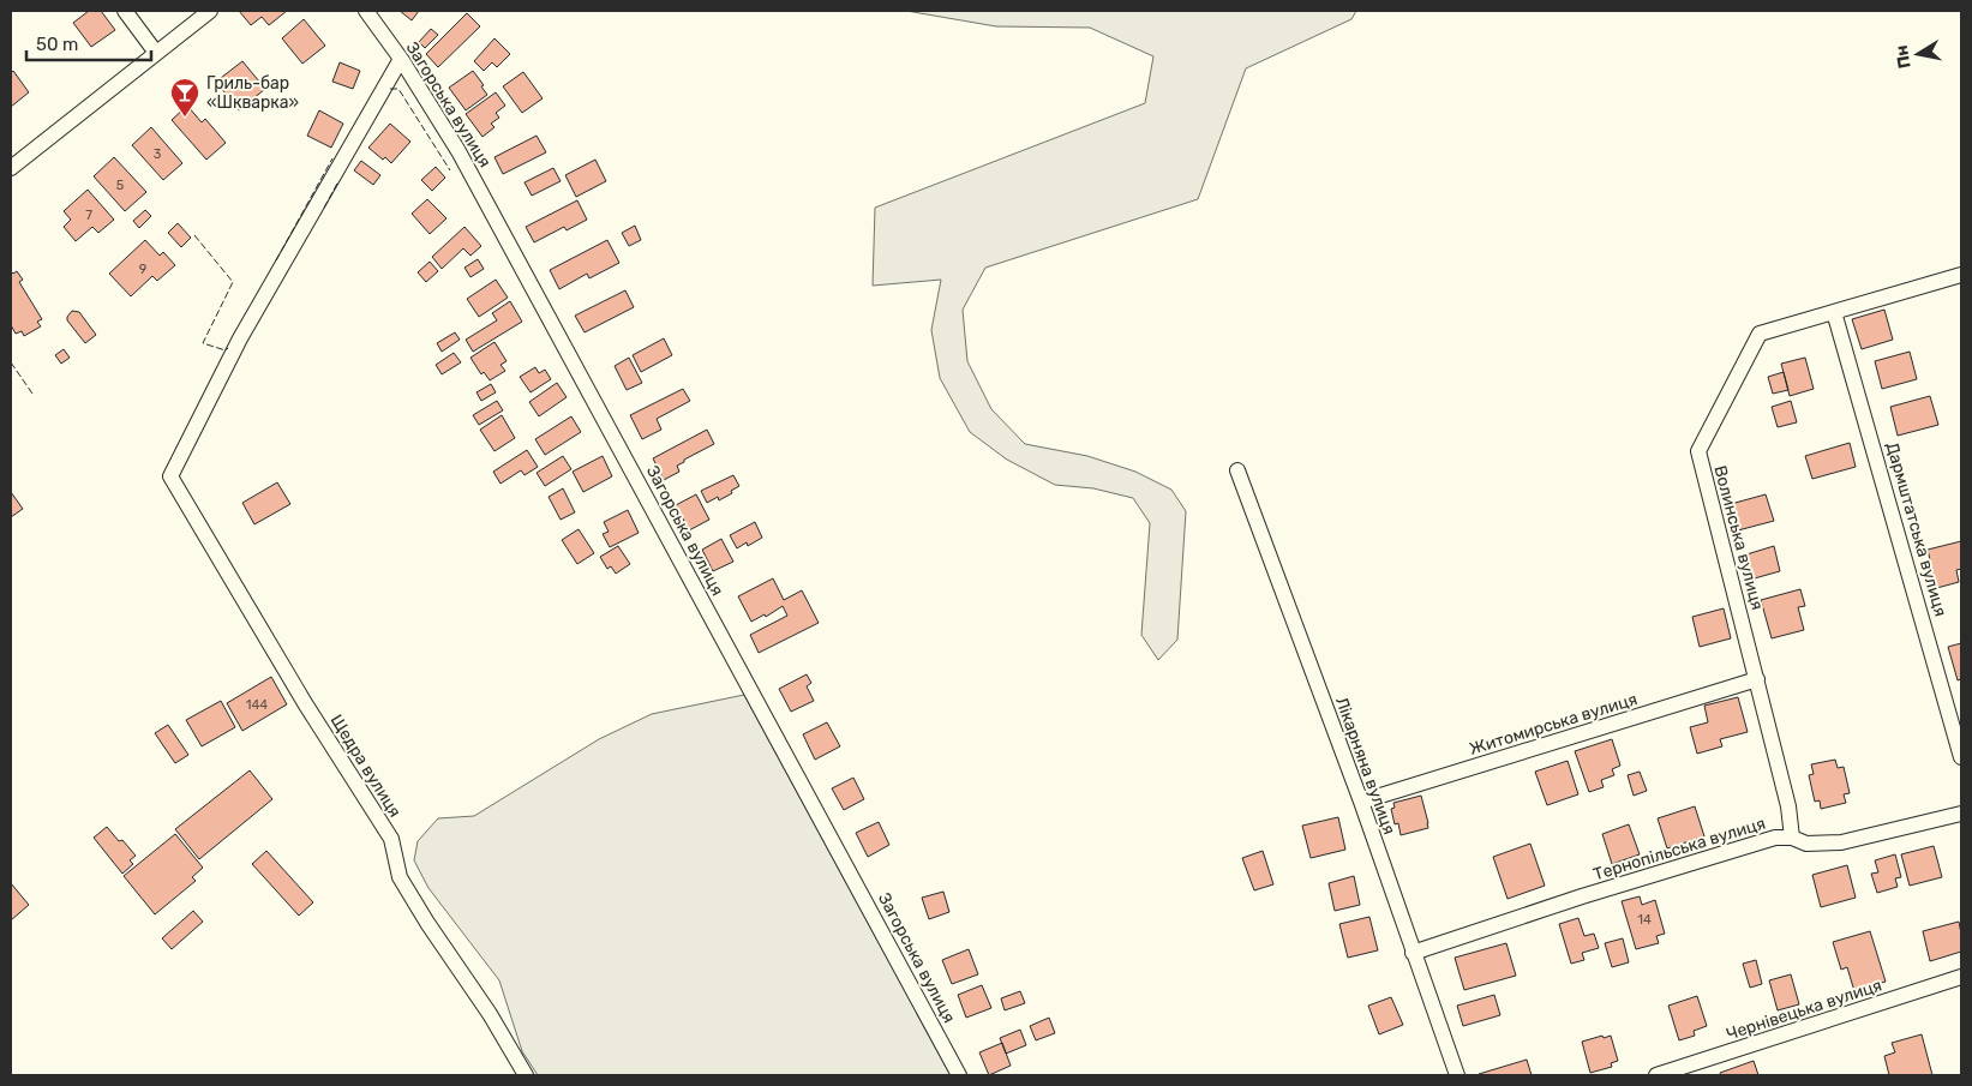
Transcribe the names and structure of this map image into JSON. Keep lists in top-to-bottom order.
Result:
{
  "streets": {
    "street": [
      "Загорська вулиця",
      "Дармштатська вулиця",
      "Волинська вулиця",
      "Житомирська вулиця",
      "Щедра вулиця",
      "Лікарняна вулиця",
      "Тернопільська вулиця",
      "Чернівецька вулиця"
    ]
  },
  "crossings": [
    ["Загорська вулиця", "Щедра вулиця"],
    ["Дармштатська вулиця", "Волинська вулиця"],
    ["Волинська вулиця", "Житомирська вулиця"],
    ["Волинська вулиця", "Тернопільська вулиця"],
    ["Житомирська вулиця", "Лікарняна вулиця"],
    ["Лікарняна вулиця", "Тернопільська вулиця"]
  ],
  "places": {
    "bar": ["Гриль-бар «Шкварка»"]
  },
  "house_numbers": [
    "3",
    "5",
    "7",
    "9",
    "144",
    "14"
  ],
  "scale_bar": "50 m",
  "north": "left"
}
